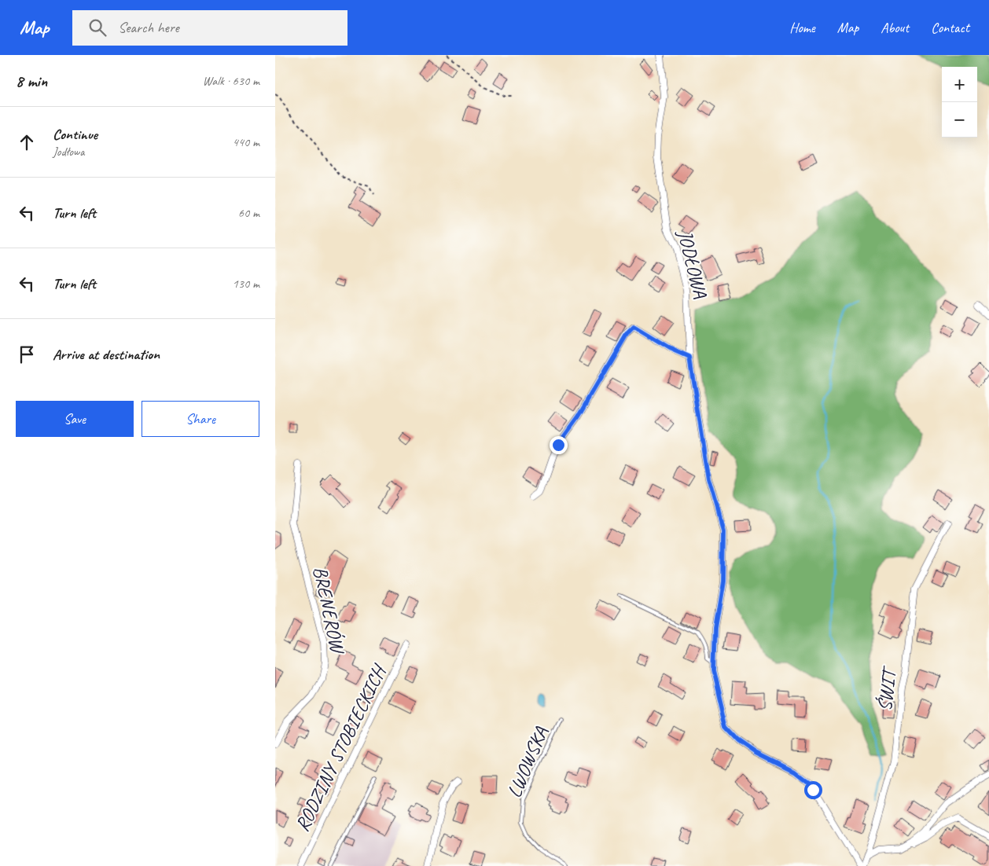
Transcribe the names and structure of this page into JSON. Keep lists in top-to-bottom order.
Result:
{
  "streets": {
    "street": [
      "JODŁOWA",
      "BRENERÓW",
      "ŚWIT",
      "RODZINY STOBIECKICH"
    ],
    "lane": ["LWOWSKA"]
  },
  "page": {
    "header": "Map",
    "search": "Search here",
    "nav": [
      "Home",
      "Map",
      "About",
      "Contact"
    ],
    "heading": ["8 min", "Walk · 630 m"],
    "map_buttons": ["+", "−"],
    "list": [
      ["Continue", "Jodłowa", "440 m"],
      ["Turn left", "60 m"],
      ["Turn left", "130 m"],
      "Arrive at destination"
    ],
    "buttons": ["Save", "Share"]
  }
}
